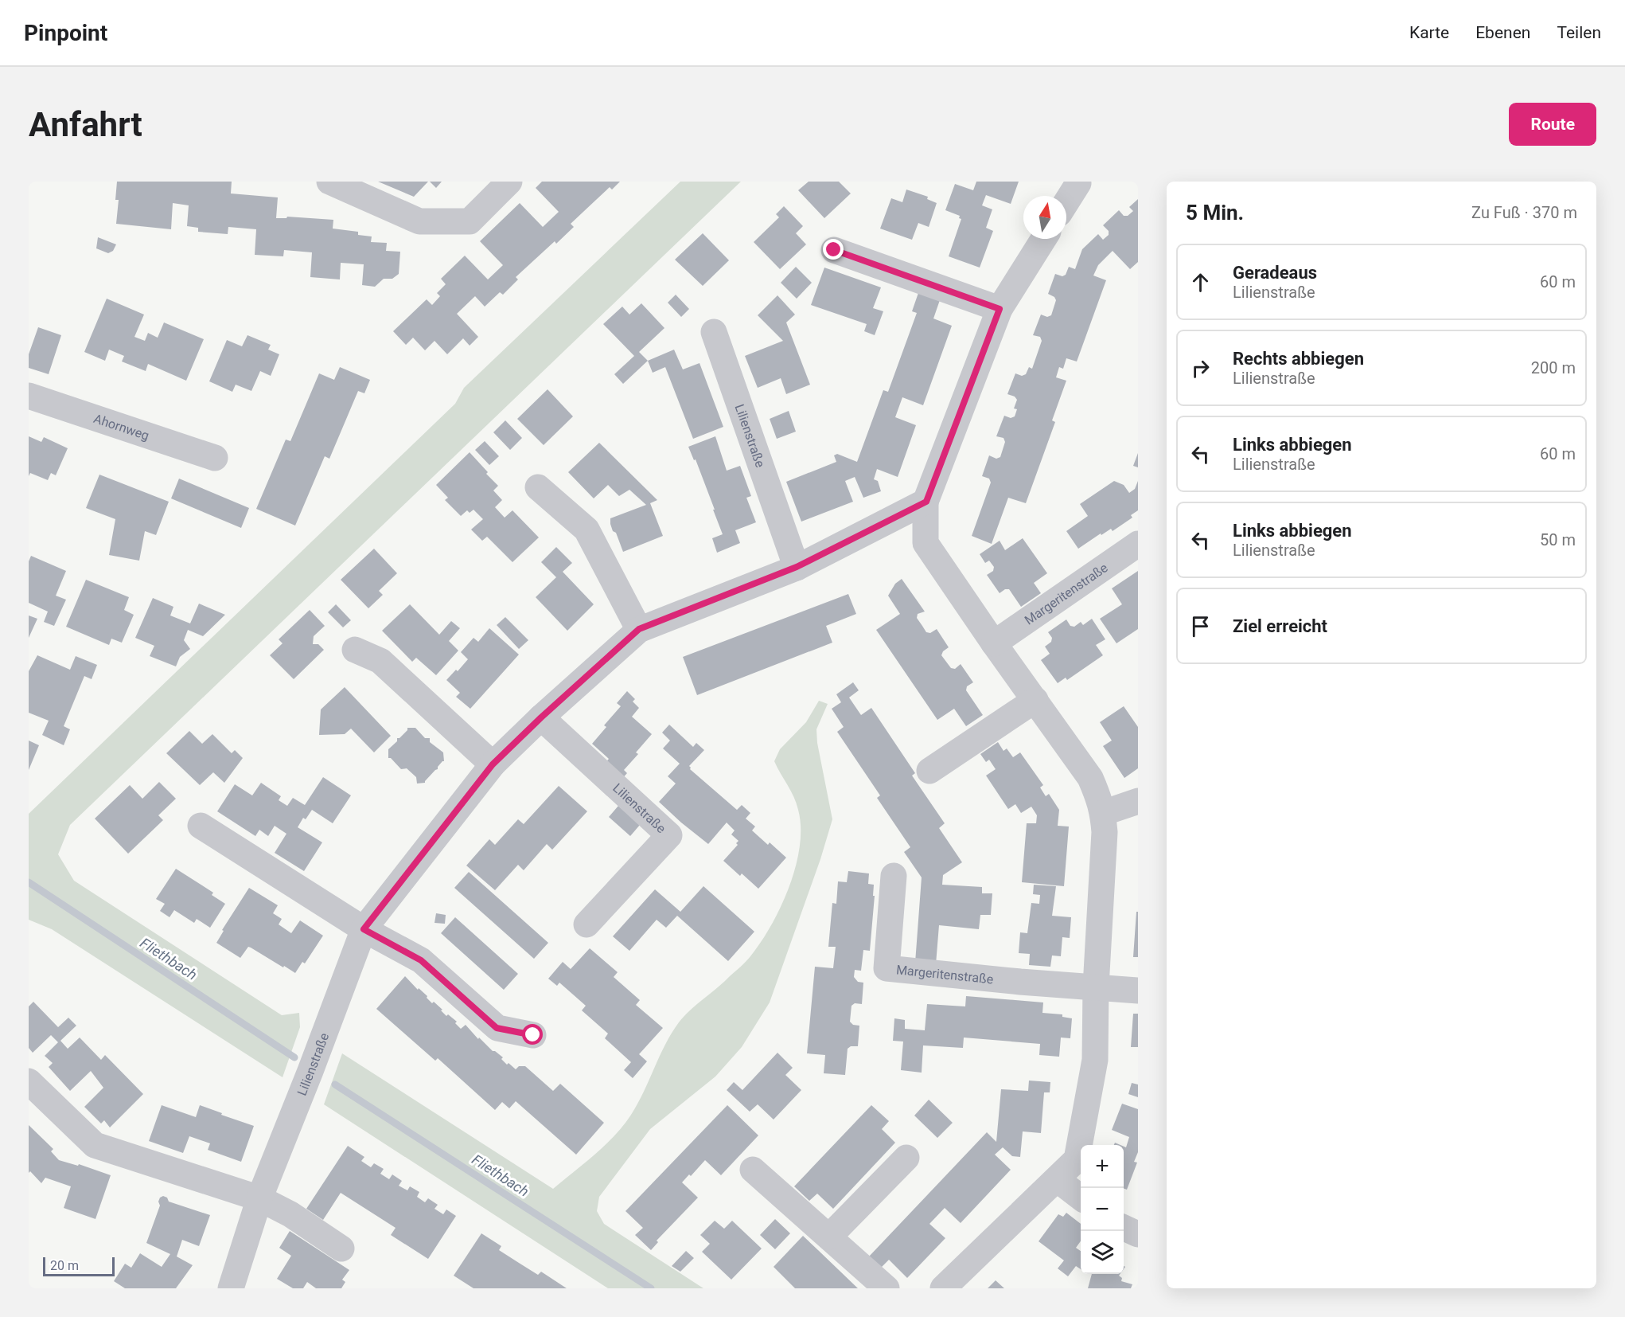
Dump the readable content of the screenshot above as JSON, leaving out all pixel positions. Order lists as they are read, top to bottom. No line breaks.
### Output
{"streets":{"street":["Ahornweg","Lilienstraße","Margeritenstraße"]},"water":["Fliethbach"],"scale_bar":"20 m","north":"top","page":{"header":"Pinpoint","nav":["Karte","Ebenen","Teilen"],"buttons":"Route","title":"Anfahrt","heading":["5 Min.","Zu Fuß · 370 m"],"list":[["Geradeaus","Lilienstraße","60 m"],["Rechts abbiegen","Lilienstraße","200 m"],["Links abbiegen","Lilienstraße","60 m"],["Links abbiegen","Lilienstraße","50 m"],"Ziel erreicht"],"map_buttons":["+","−"],"scale":"20 m"}}
